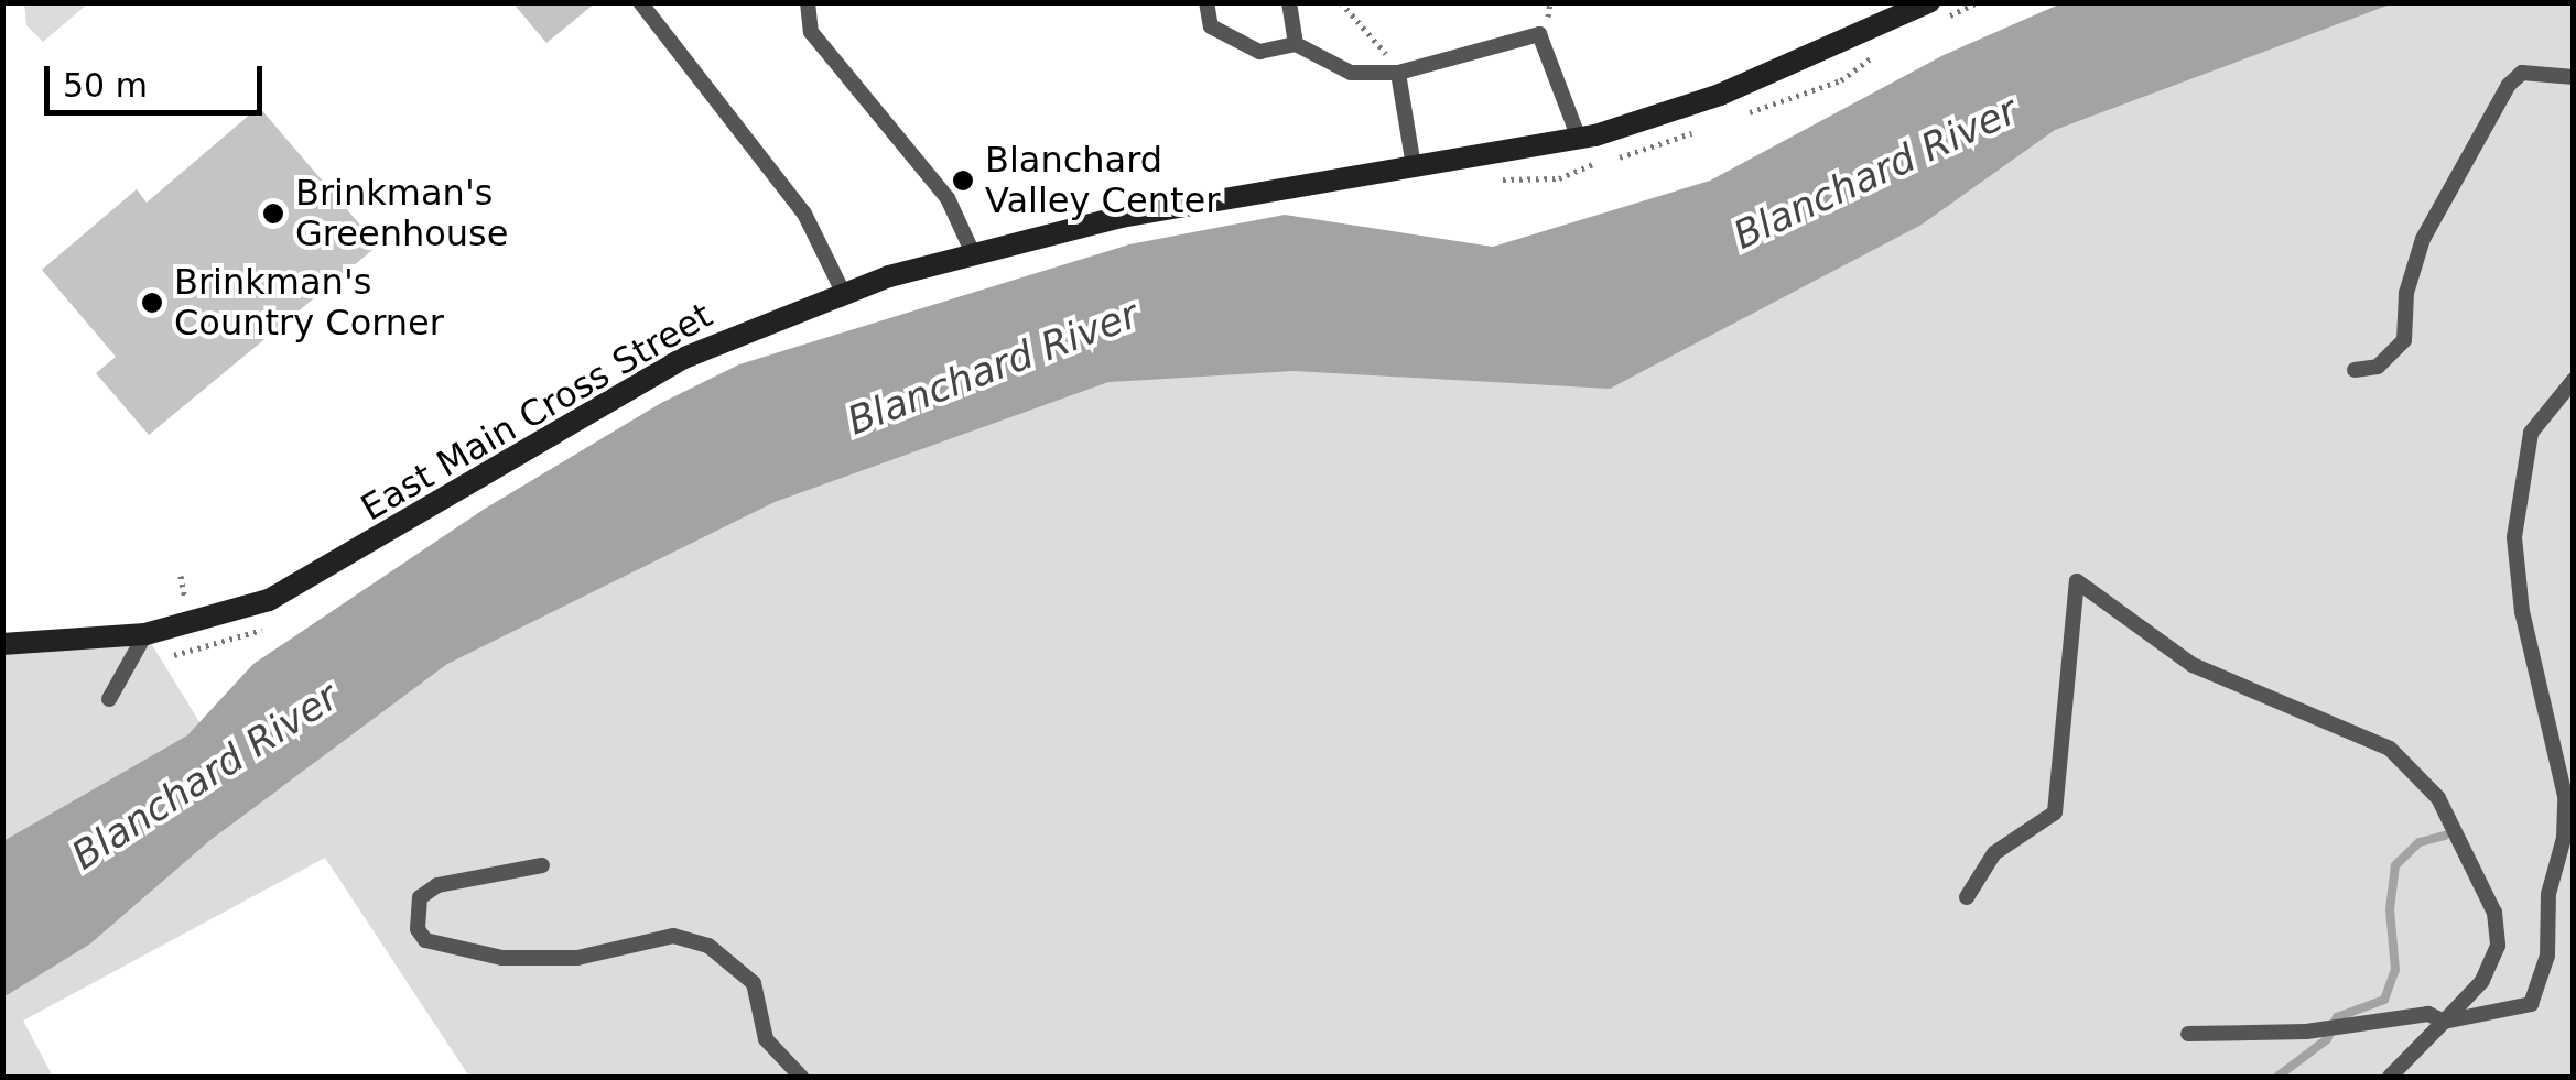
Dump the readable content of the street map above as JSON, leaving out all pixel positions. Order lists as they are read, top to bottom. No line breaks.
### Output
{"streets":{"main road":["East Main Cross Street"]},"water":["Blanchard River"],"places":["Blanchard Valley Center","Brinkman's Greenhouse","Brinkman's Country Corner"],"scale_bar":"50 m"}
